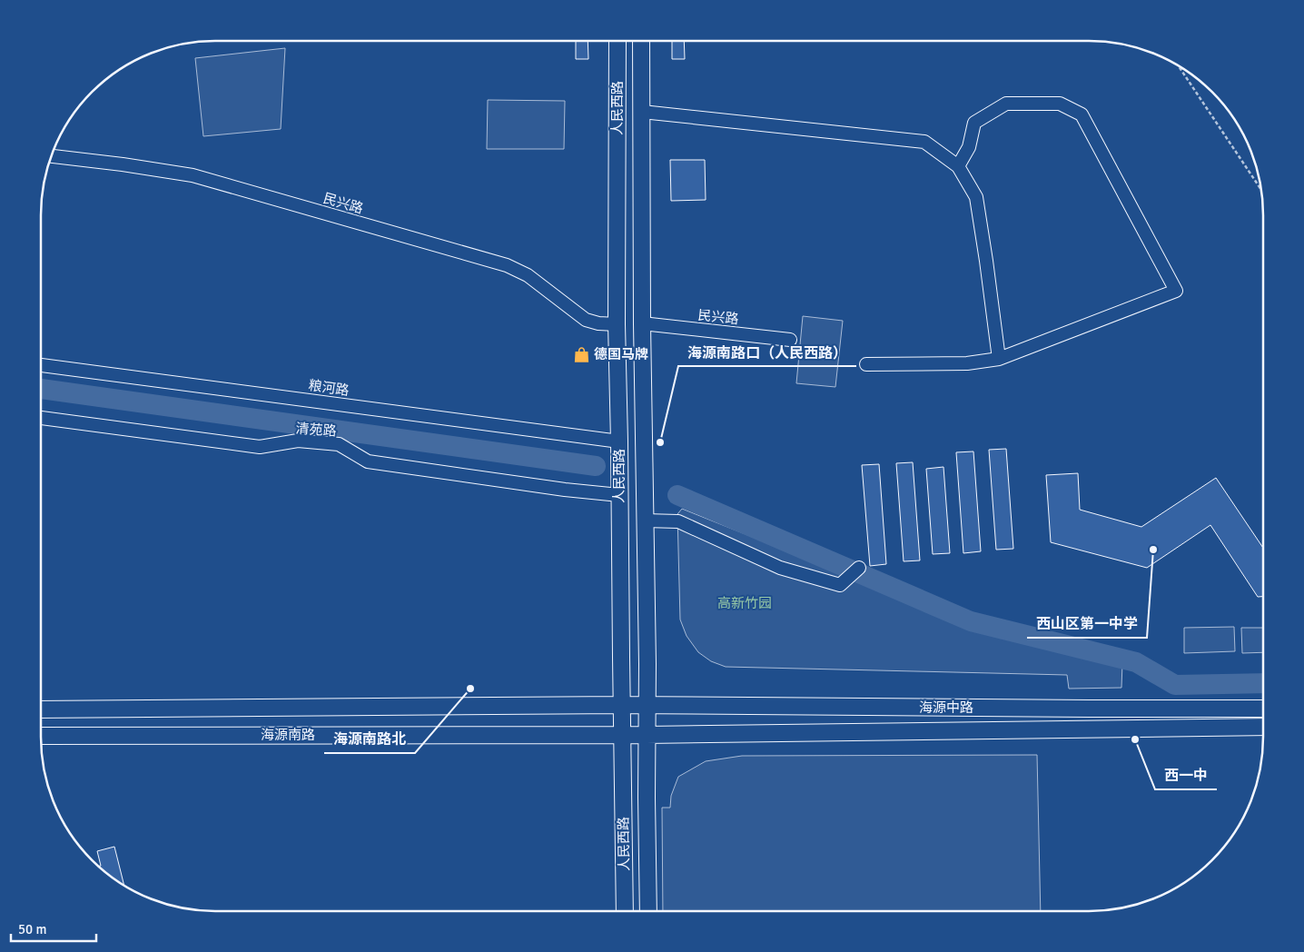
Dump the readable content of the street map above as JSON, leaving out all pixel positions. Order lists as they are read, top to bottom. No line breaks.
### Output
{"streets":{"main road":["人民西路","海源中路","海源南路"],"street":["民兴路","粮河路","清苑路"]},"crossings":[["人民西路","民兴路"],["人民西路","粮河路"],["人民西路","清苑路"],["人民西路","海源中路"],["人民西路","海源南路"],["海源中路","海源南路"]],"parks":["高新竹园"],"places":{"shop":["德国马牌"],"other":["海源南路口（人民西路）","西山区第一中学","海源南路北","西一中"]},"scale_bar":"50 m"}
